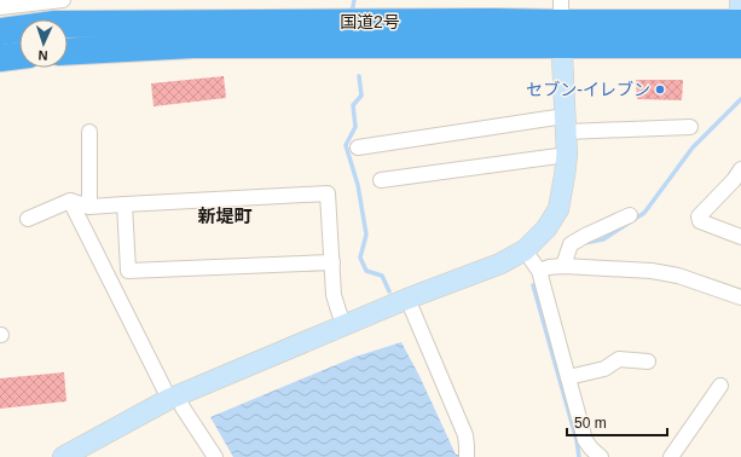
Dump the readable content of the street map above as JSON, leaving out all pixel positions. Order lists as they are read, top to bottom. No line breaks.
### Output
{"streets":{"highway":["国道2号"]},"districts":["新堤町"],"places":["セブン-イレブン"],"scale_bar":"50 m","north":"bottom"}
